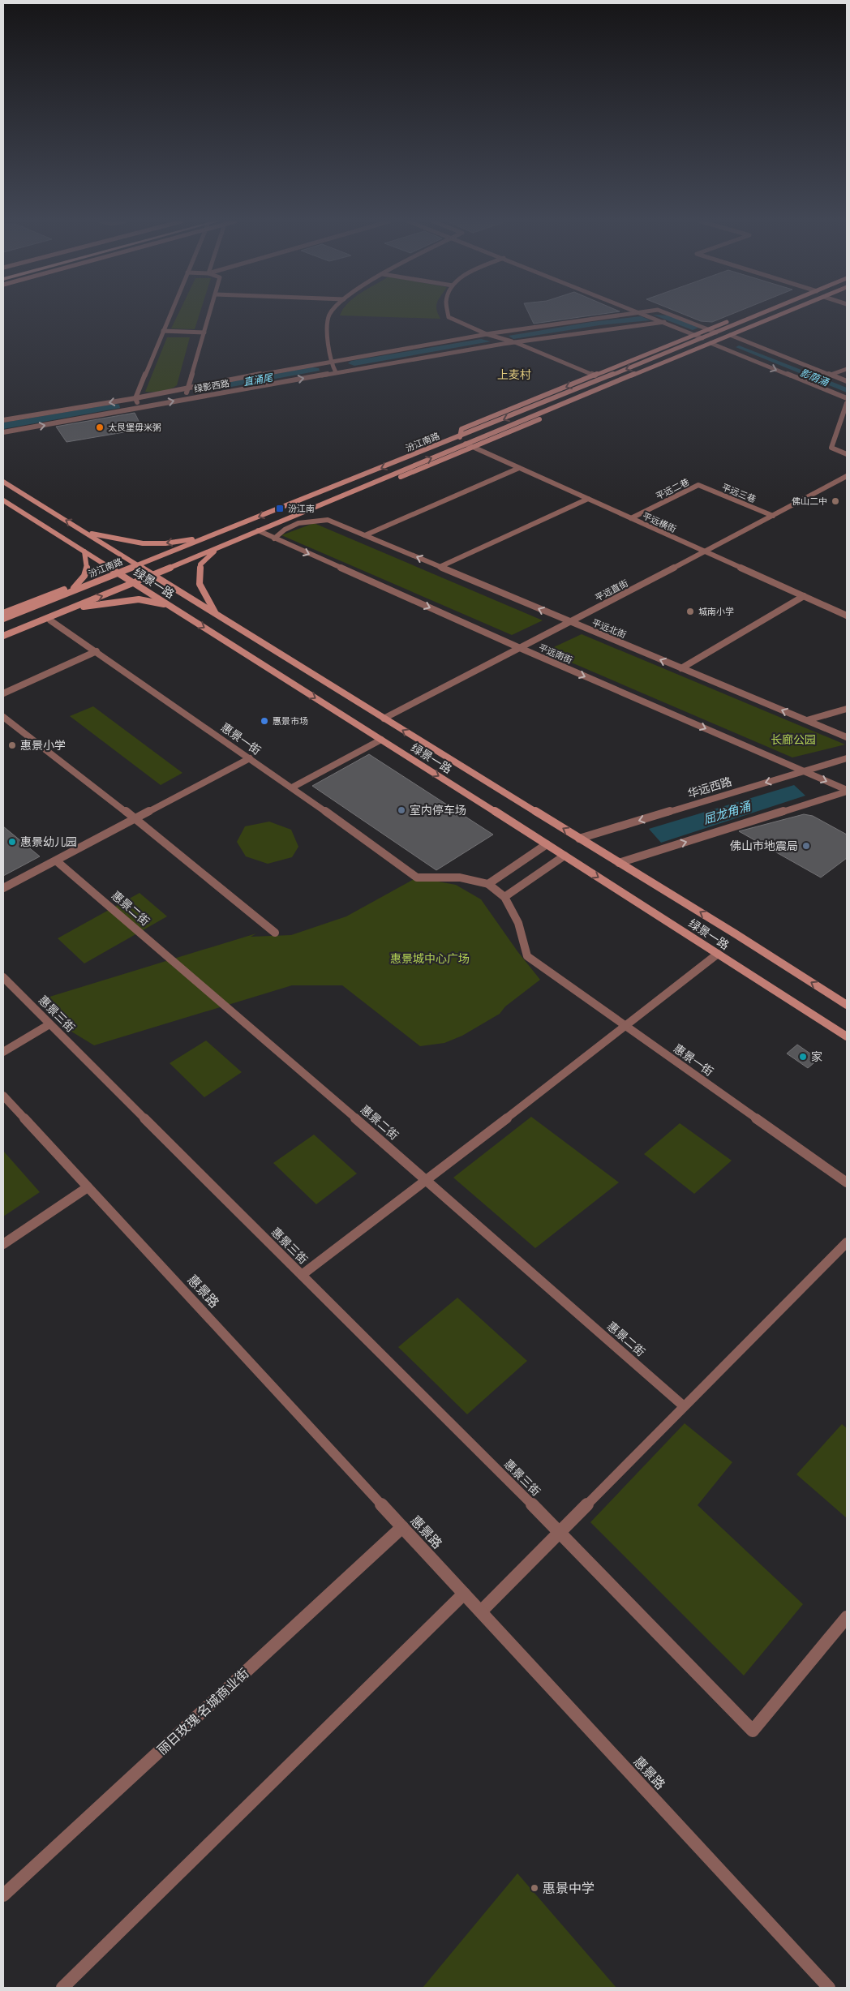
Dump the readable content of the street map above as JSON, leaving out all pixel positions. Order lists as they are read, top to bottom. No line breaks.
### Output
{"streets":{"main road":["汾江南路","绿景一路"],"street":["绿影西路","平远二巷","平远三巷","平远横街","平远直街","平远北街","平远南街","惠景一街","华远西路","惠景二街","惠景三街","惠景路","丽日玫瑰·名城商业街"]},"crossings":[["绿影西路","汾江南路"],["汾江南路","平远横街"],["汾江南路","绿景一路"],["汾江南路","平远南街"],["平远二巷","平远三巷"],["平远二巷","平远横街"],["平远三巷","平远直街"],["平远横街","平远直街"],["绿景一路","平远直街"],["绿景一路","华远西路"],["平远直街","平远北街"],["平远直街","平远南街"],["平远南街","华远西路"],["惠景路","丽日玫瑰·名城商业街"]],"one_way":["平远北街","平远南街"],"districts":["上麦村"],"water":["影荫涌","直涌尾","屈龙角涌"],"parks":["长廊公园","惠景城中心广场"],"places":{"other":["太艮堡毋米粥","佛山二中","城南小学","惠景市场","惠景小学","室内停车场","惠景幼儿园","佛山市地震局","家","惠景中学"],"transit":["汾江南"]}}
